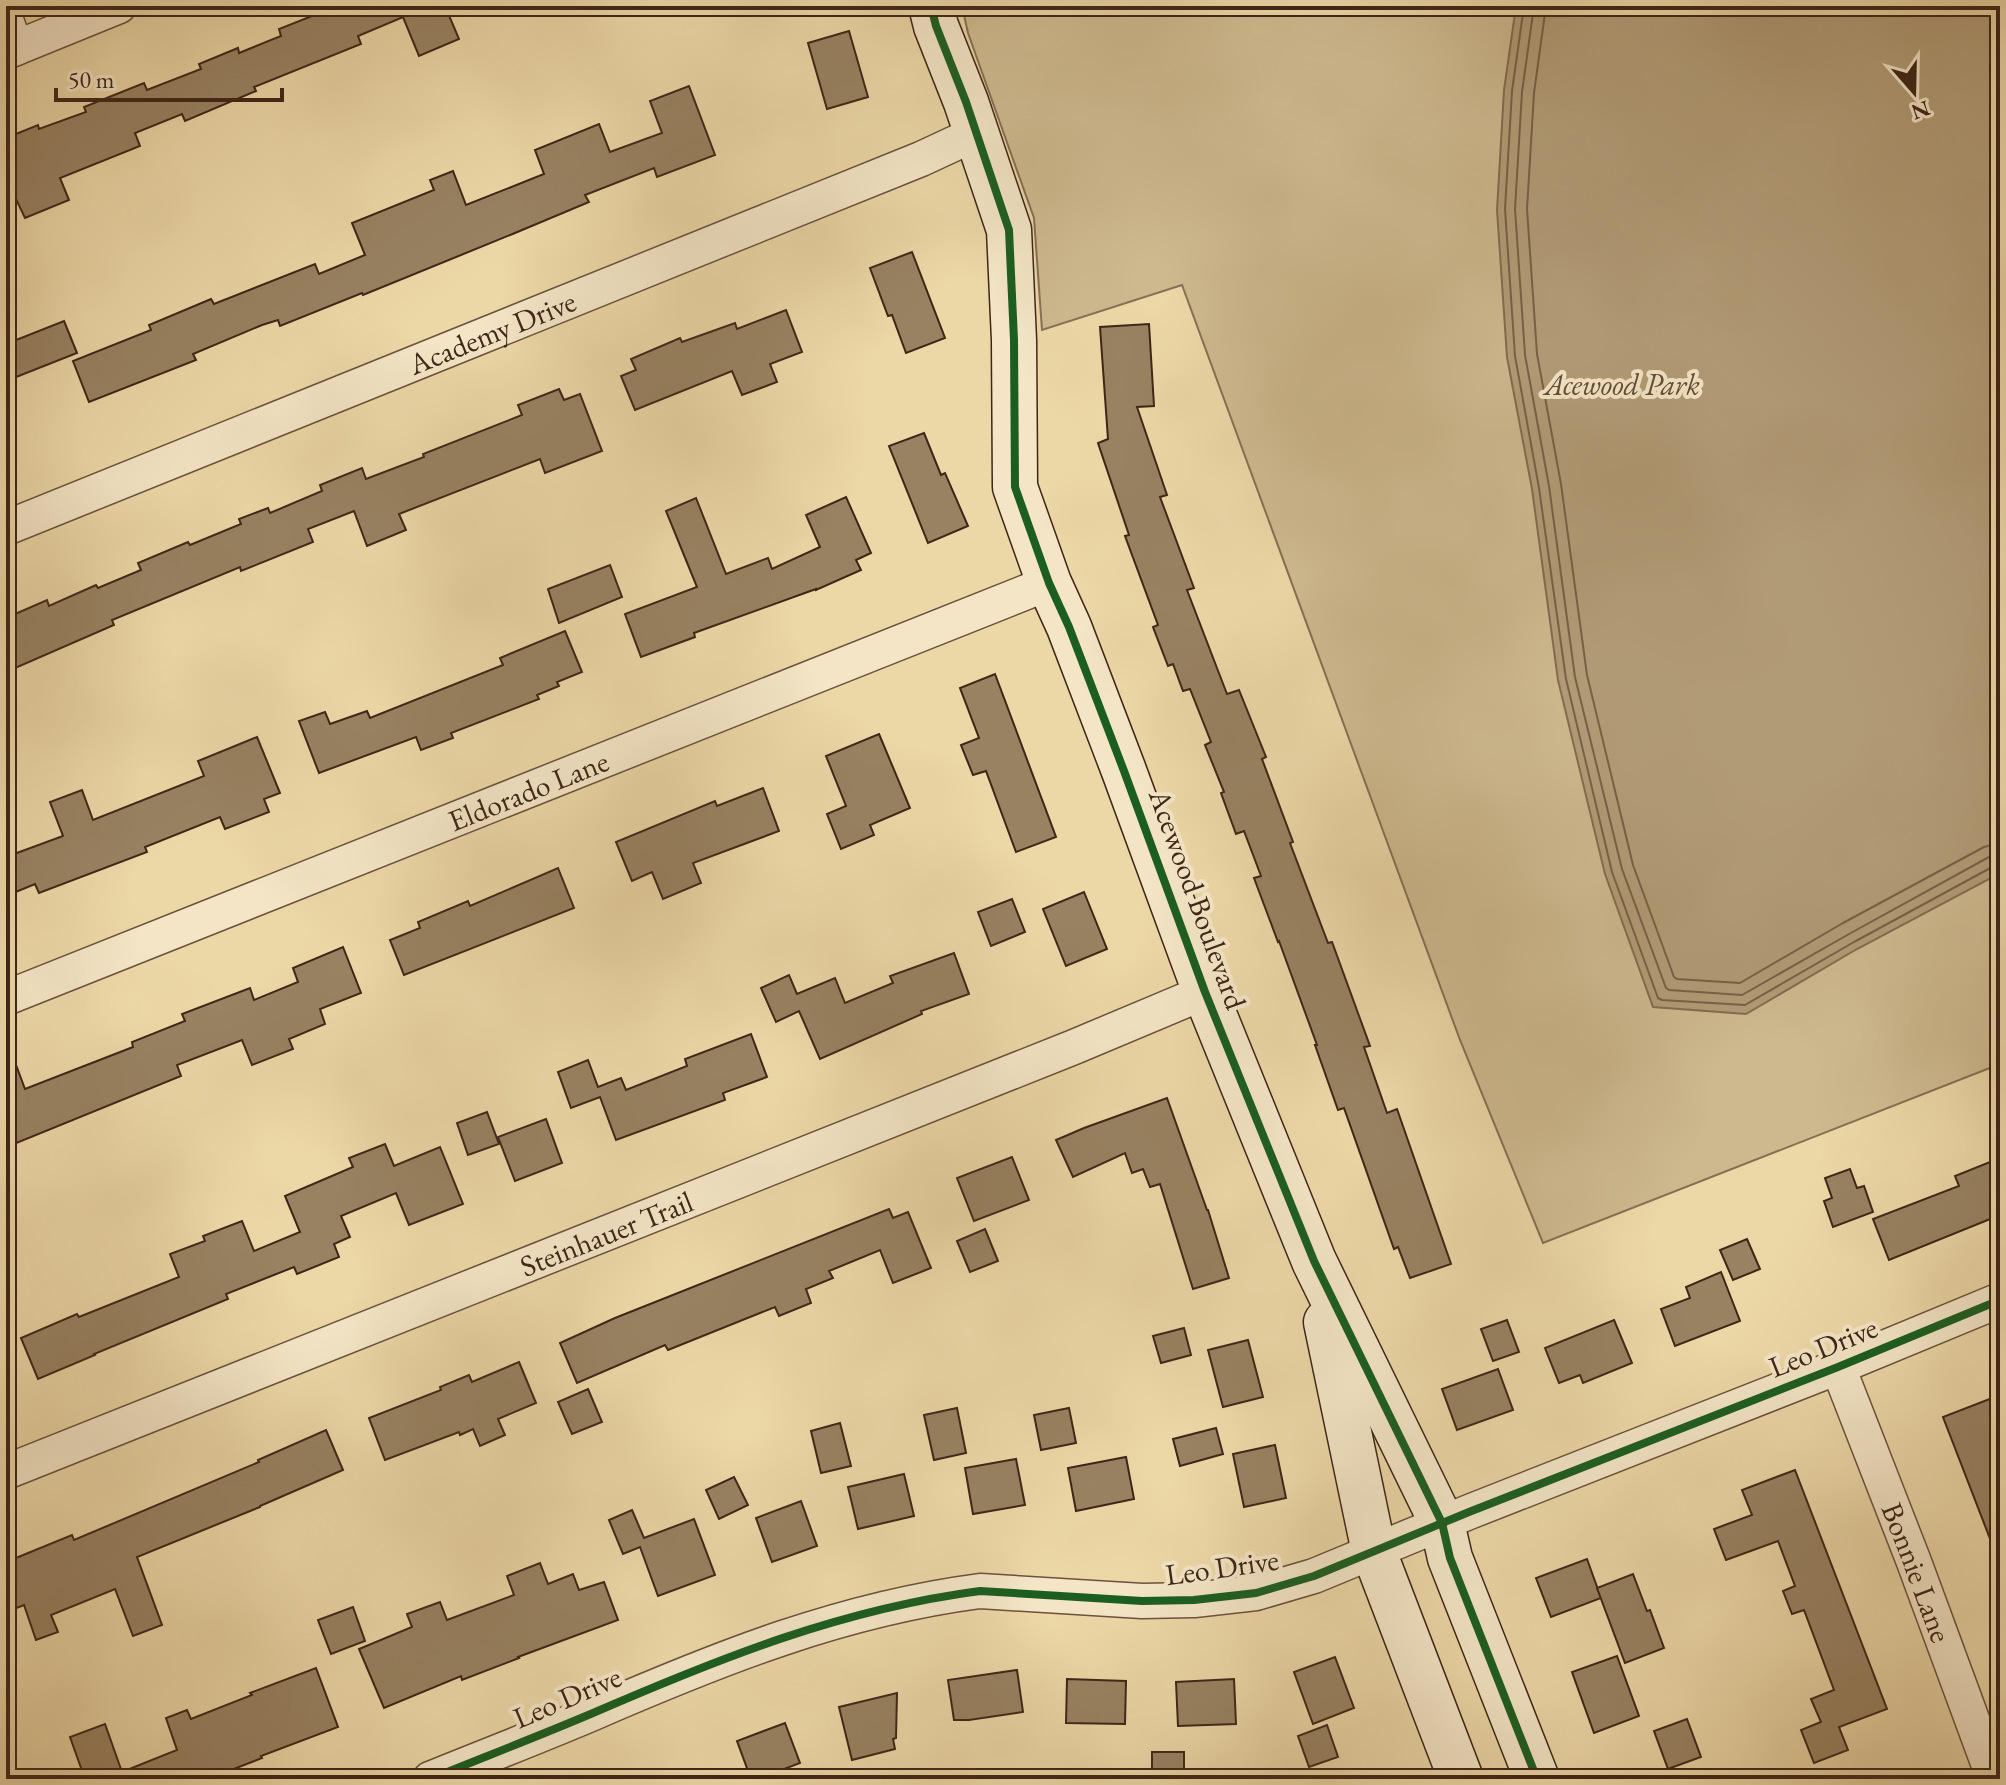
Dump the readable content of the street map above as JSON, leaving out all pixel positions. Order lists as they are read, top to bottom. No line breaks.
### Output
{"streets":{"street":["Academy Drive","Eldorado Lane","Acewood Boulevard","Steinhauer Trail","Leo Drive","Bonnie Lane"]},"crossings":[["Academy Drive","Acewood Boulevard"],["Eldorado Lane","Acewood Boulevard"],["Acewood Boulevard","Steinhauer Trail"],["Acewood Boulevard","Leo Drive"],["Leo Drive","Bonnie Lane"]],"parks":["Acewood Park"],"scale_bar":"50 m","north":"bottom"}
